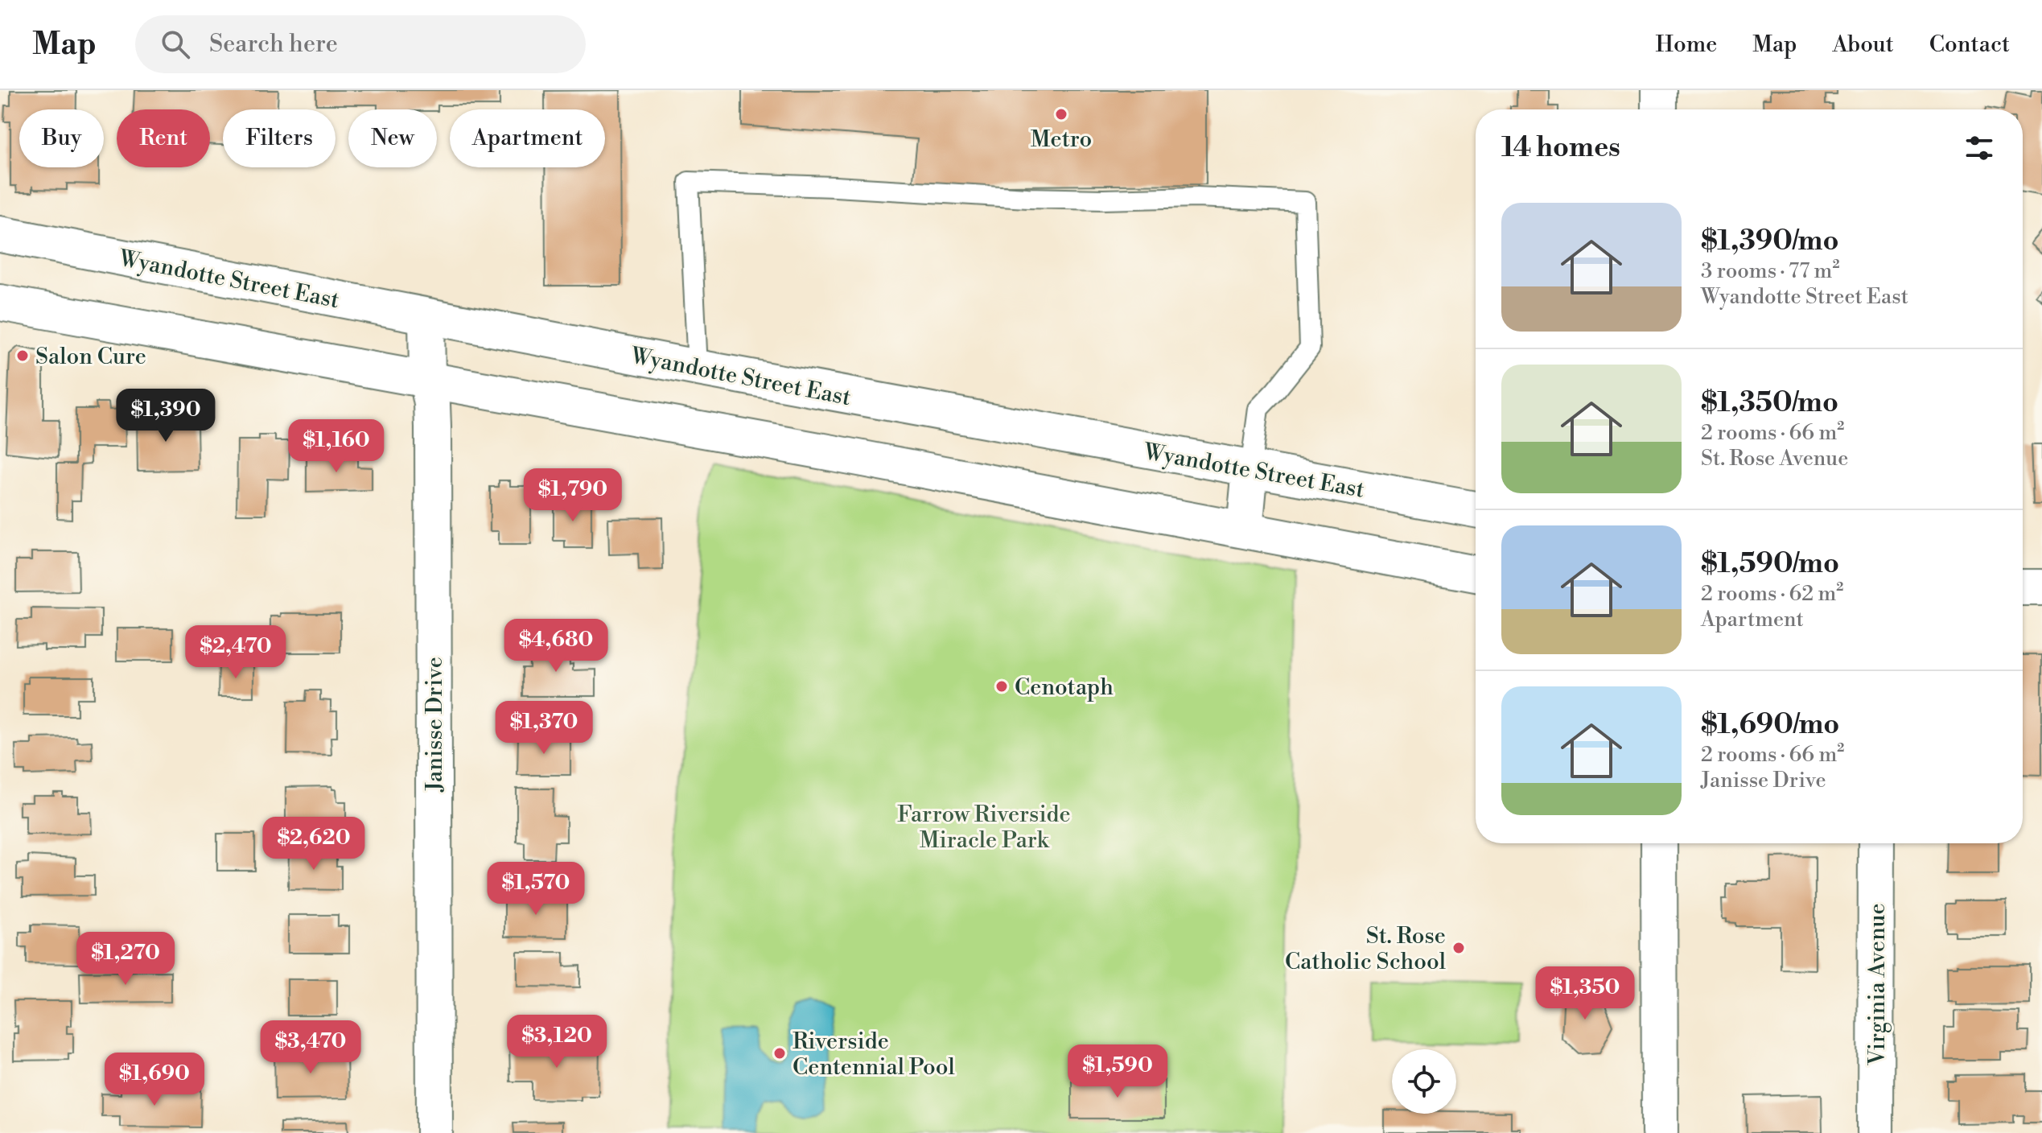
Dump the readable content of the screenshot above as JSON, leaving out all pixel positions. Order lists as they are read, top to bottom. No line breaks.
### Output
{"streets":{"main road":["Wyandotte Street East","Janisse Drive","Virginia Avenue"]},"crossings":[["Wyandotte Street East","Janisse Drive"]],"parks":["Farrow Riverside Miracle Park"],"places":["Metro","Salon Cure","Cenotaph","St. Rose Catholic School","Riverside Centennial Pool"],"page":{"header":"Map","search":"Search here","nav":["Home","Map","About","Contact"],"chip":["Buy","Rent","Filters","New","Apartment"],"heading":"14 homes","list":[{"name":"$1,390/mo","note":"3 rooms · 77 m² · Wyandotte Street East"},{"name":"$1,350/mo","note":"2 rooms · 66 m² · St. Rose Avenue"},{"name":"$1,590/mo","note":"2 rooms · 62 m² · Apartment"},{"name":"$1,690/mo","note":"2 rooms · 66 m² · Janisse Drive"}],"price":["$1,390","$1,160","$1,790","$4,680","$2,470","$1,370","$2,620","$1,570","$1,270","$1,350","$3,120","$3,470","$1,590","$1,690"]}}
